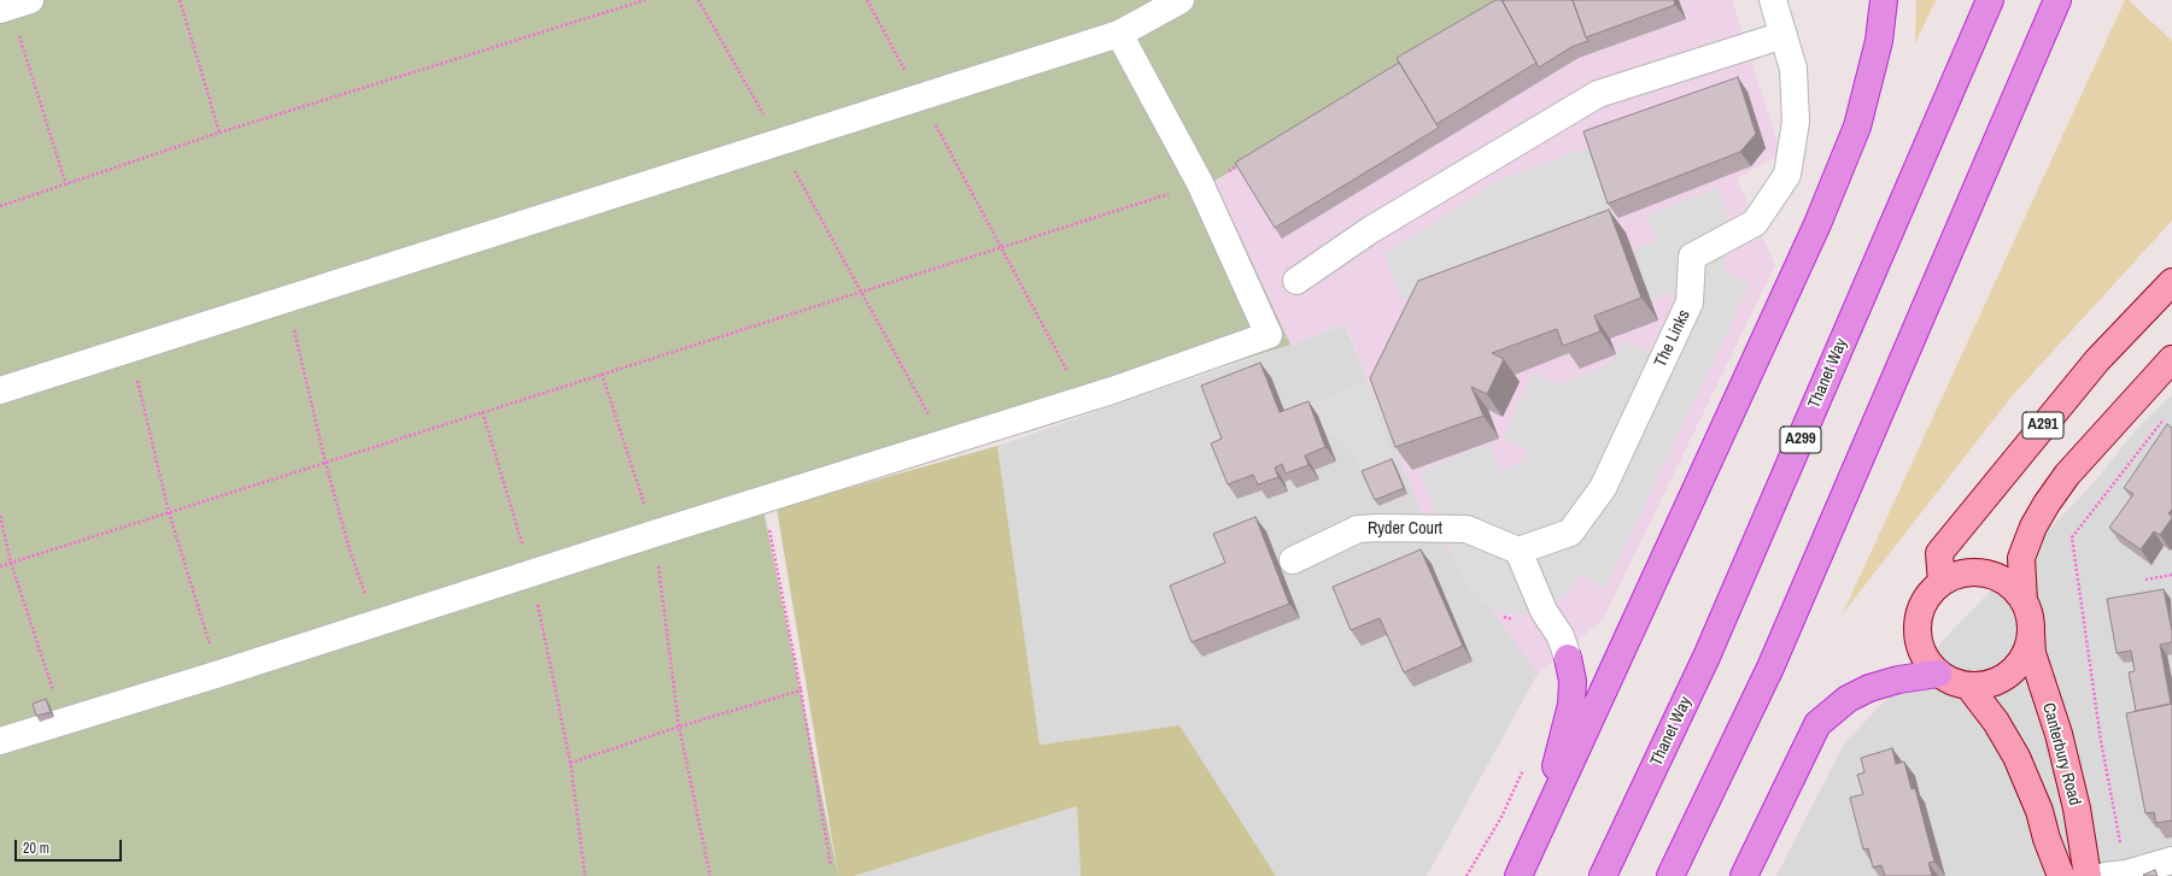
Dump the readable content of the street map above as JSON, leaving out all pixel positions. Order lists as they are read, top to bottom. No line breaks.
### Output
{"streets":{"highway":["Thanet Way","A299"],"main road":["A291","Canterbury Road"],"street":["The Links","Ryder Court"]},"crossings":[["The Links","Ryder Court"],["A291","Canterbury Road"]],"scale_bar":"20 m"}
